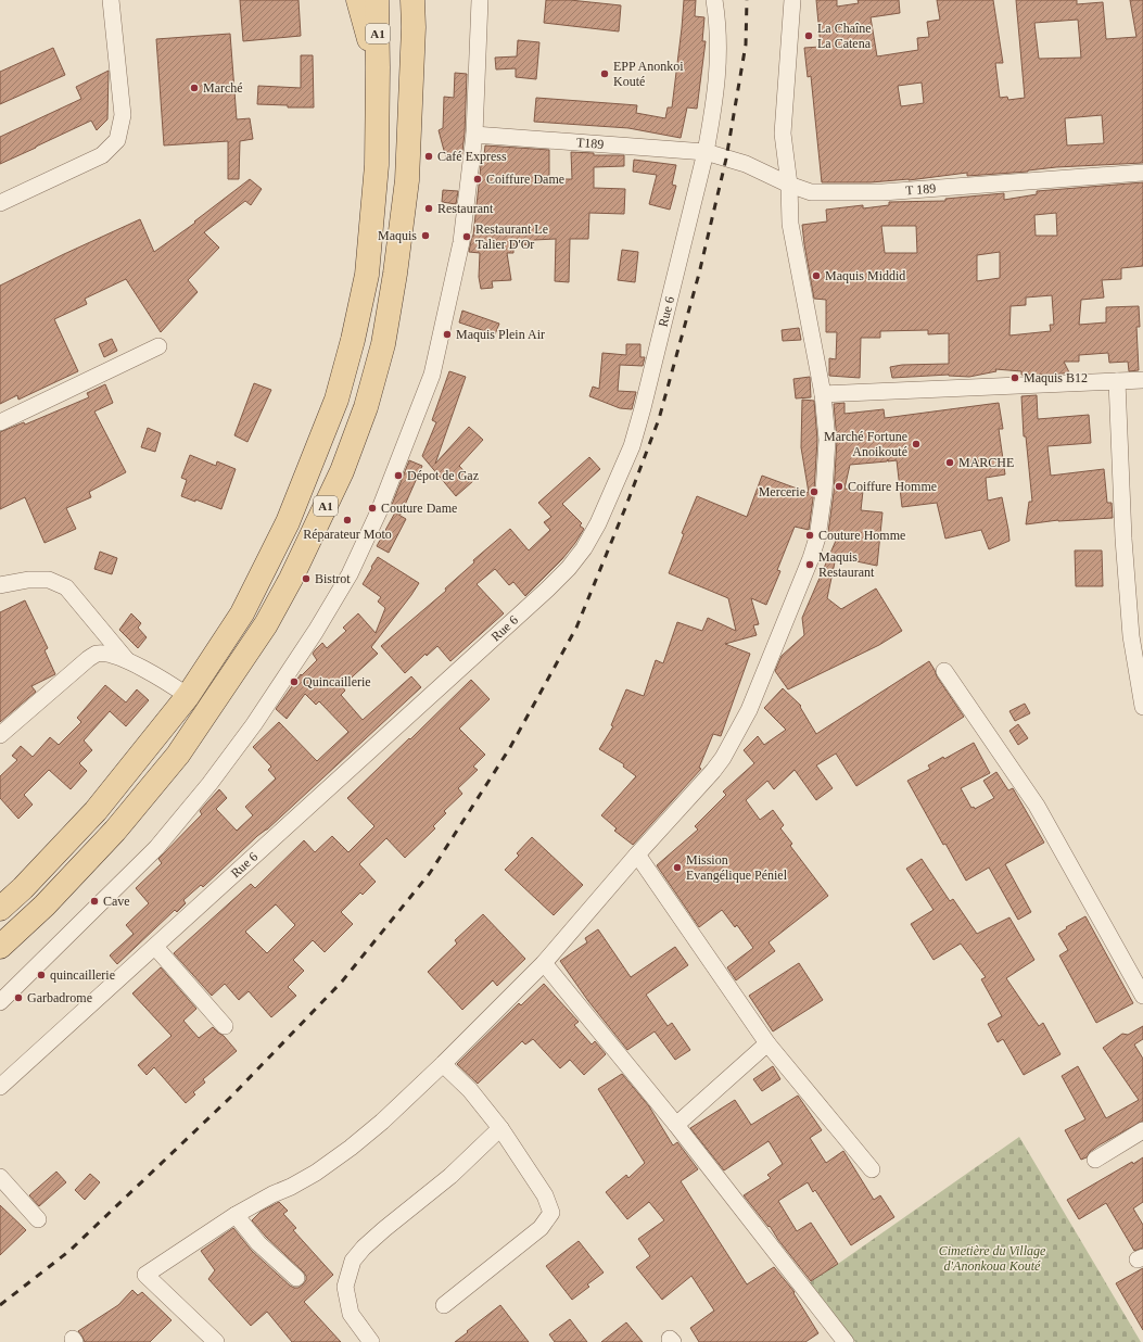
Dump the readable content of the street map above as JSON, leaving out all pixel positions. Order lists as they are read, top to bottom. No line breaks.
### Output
{"streets":{"main road":["A1"],"street":["T189","T 189","Rue 6"]},"crossings":[["T189","T 189"],["T189","Rue 6"],["T 189","Rue 6"]],"parks":["Cimetière du Village d'Anonkoua Kouté"],"places":["La Chaîne La Catena","EPP Anonkoi Kouté","Marché","Café Express","Coiffure Dame","Restaurant","Maquis","Restaurant Le Talier D'Or","Maquis Middid","Maquis Plein Air","Maquis B12","Marché Fortune Anoikouté","MARCHE","Dépot de Gaz","Coiffure Homme","Mercerie","Couture Dame","Réparateur Moto","Couture Homme","Maquis Restaurant","Bistrot","Quincaillerie","Mission Evangélique Péniel","Cave","quincaillerie","Garbadrome"]}
